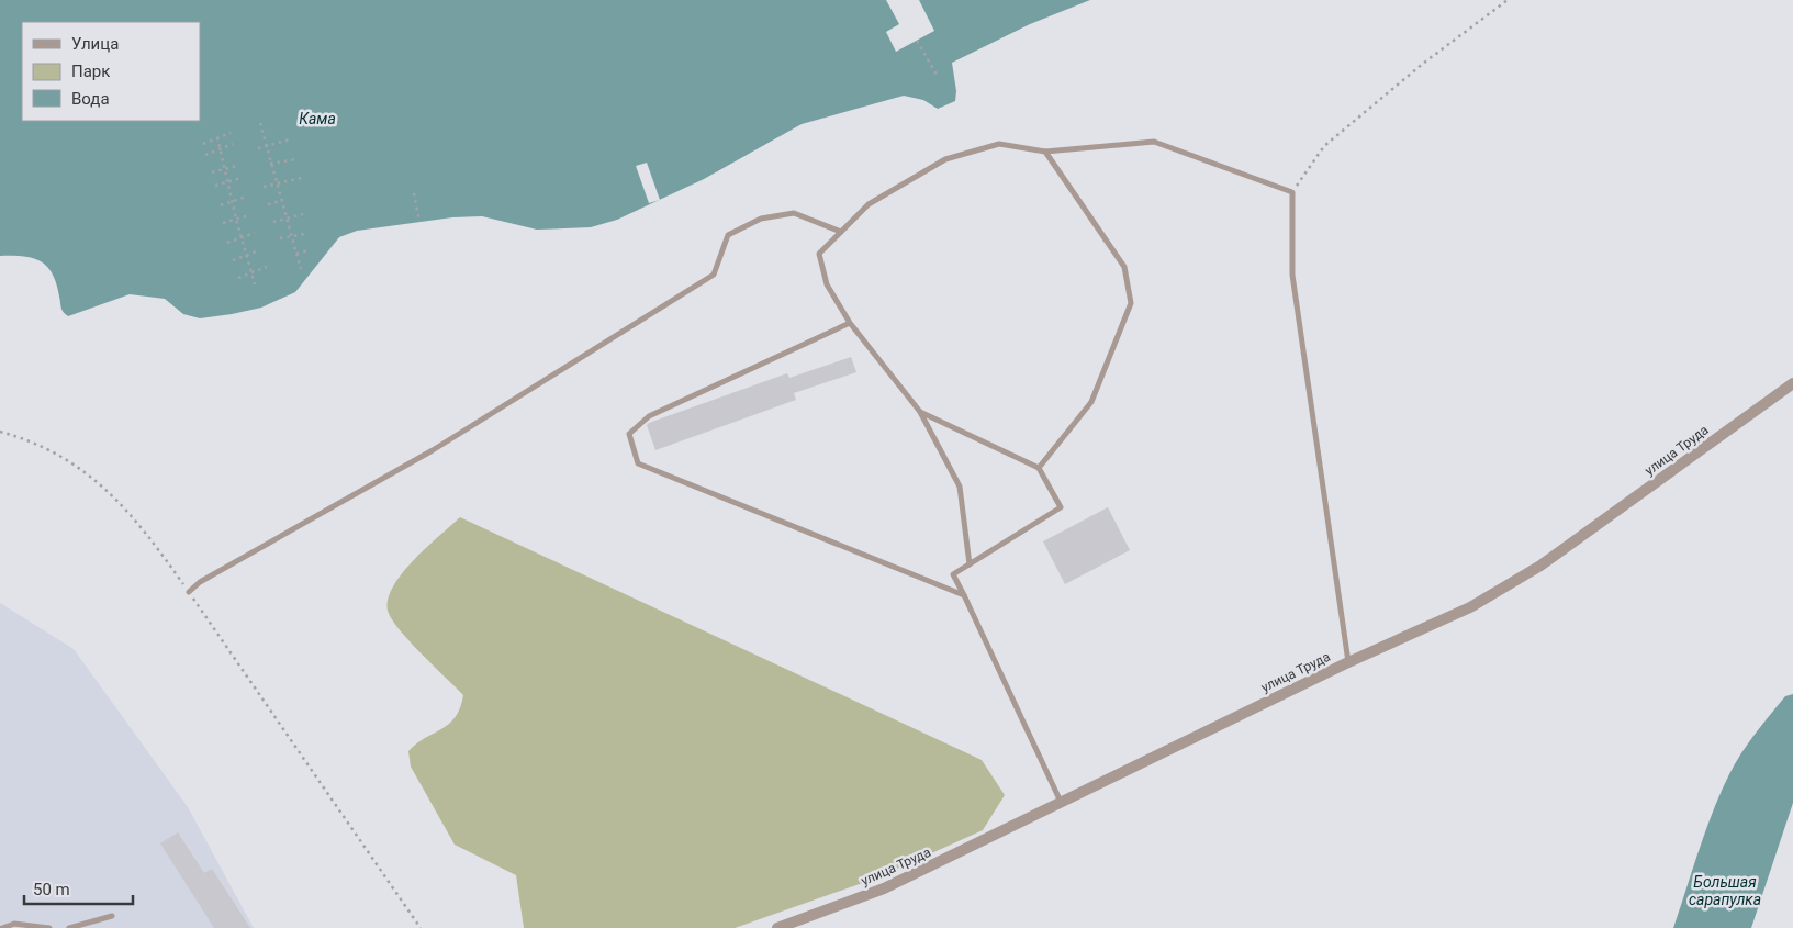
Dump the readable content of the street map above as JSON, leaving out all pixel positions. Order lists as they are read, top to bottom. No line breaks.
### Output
{"streets":{"street":["улица Труда"]},"water":["Кама","Большая сарапулка"],"legend":["Улица","Парк","Вода"],"scale_bar":"50 m"}
